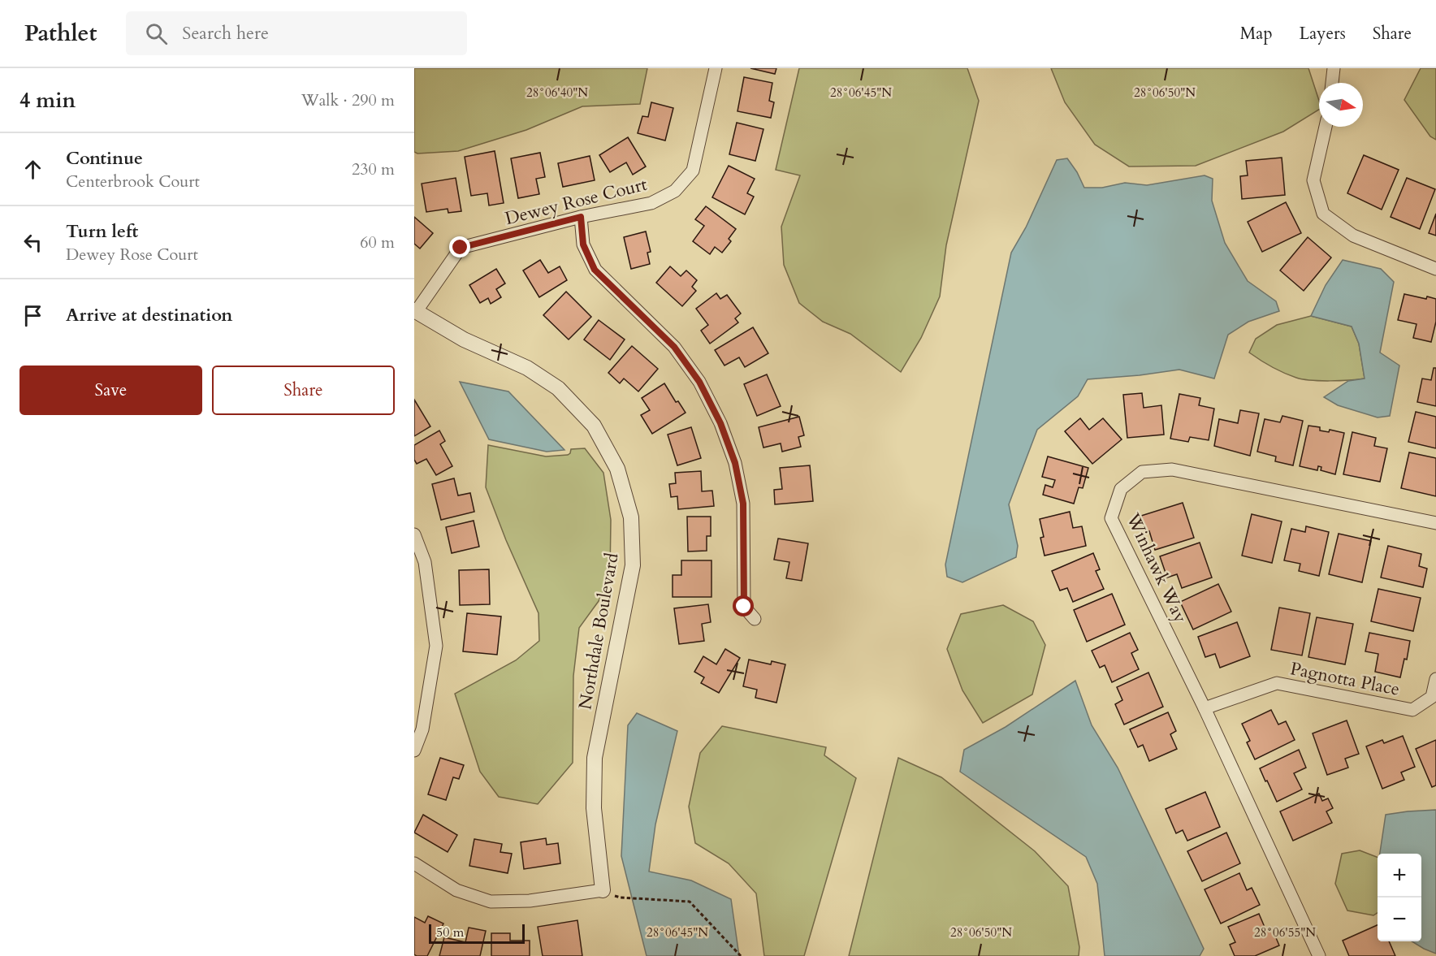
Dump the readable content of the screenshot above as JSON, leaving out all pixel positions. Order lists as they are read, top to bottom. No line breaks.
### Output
{"streets":{"street":["Dewey Rose Court","Winhawk Way","Northdale Boulevard","Pagnotta Place"]},"crossings":[["Dewey Rose Court","Northdale Boulevard"],["Winhawk Way","Pagnotta Place"]],"scale_bar":"50 m","north":"right","page":{"header":"Pathlet","search":"Search here","nav":["Map","Layers","Share"],"heading":["4 min","Walk · 290 m"],"list":[["Continue","Centerbrook Court","230 m"],["Turn left","Dewey Rose Court","60 m"],"Arrive at destination"],"buttons":["Save","Share"],"map_buttons":["+","−"],"scale":"50 m"},"coordinates":["28°06'40\"N","28°06'45\"N","28°06'50\"N","28°06'55\"N"]}
